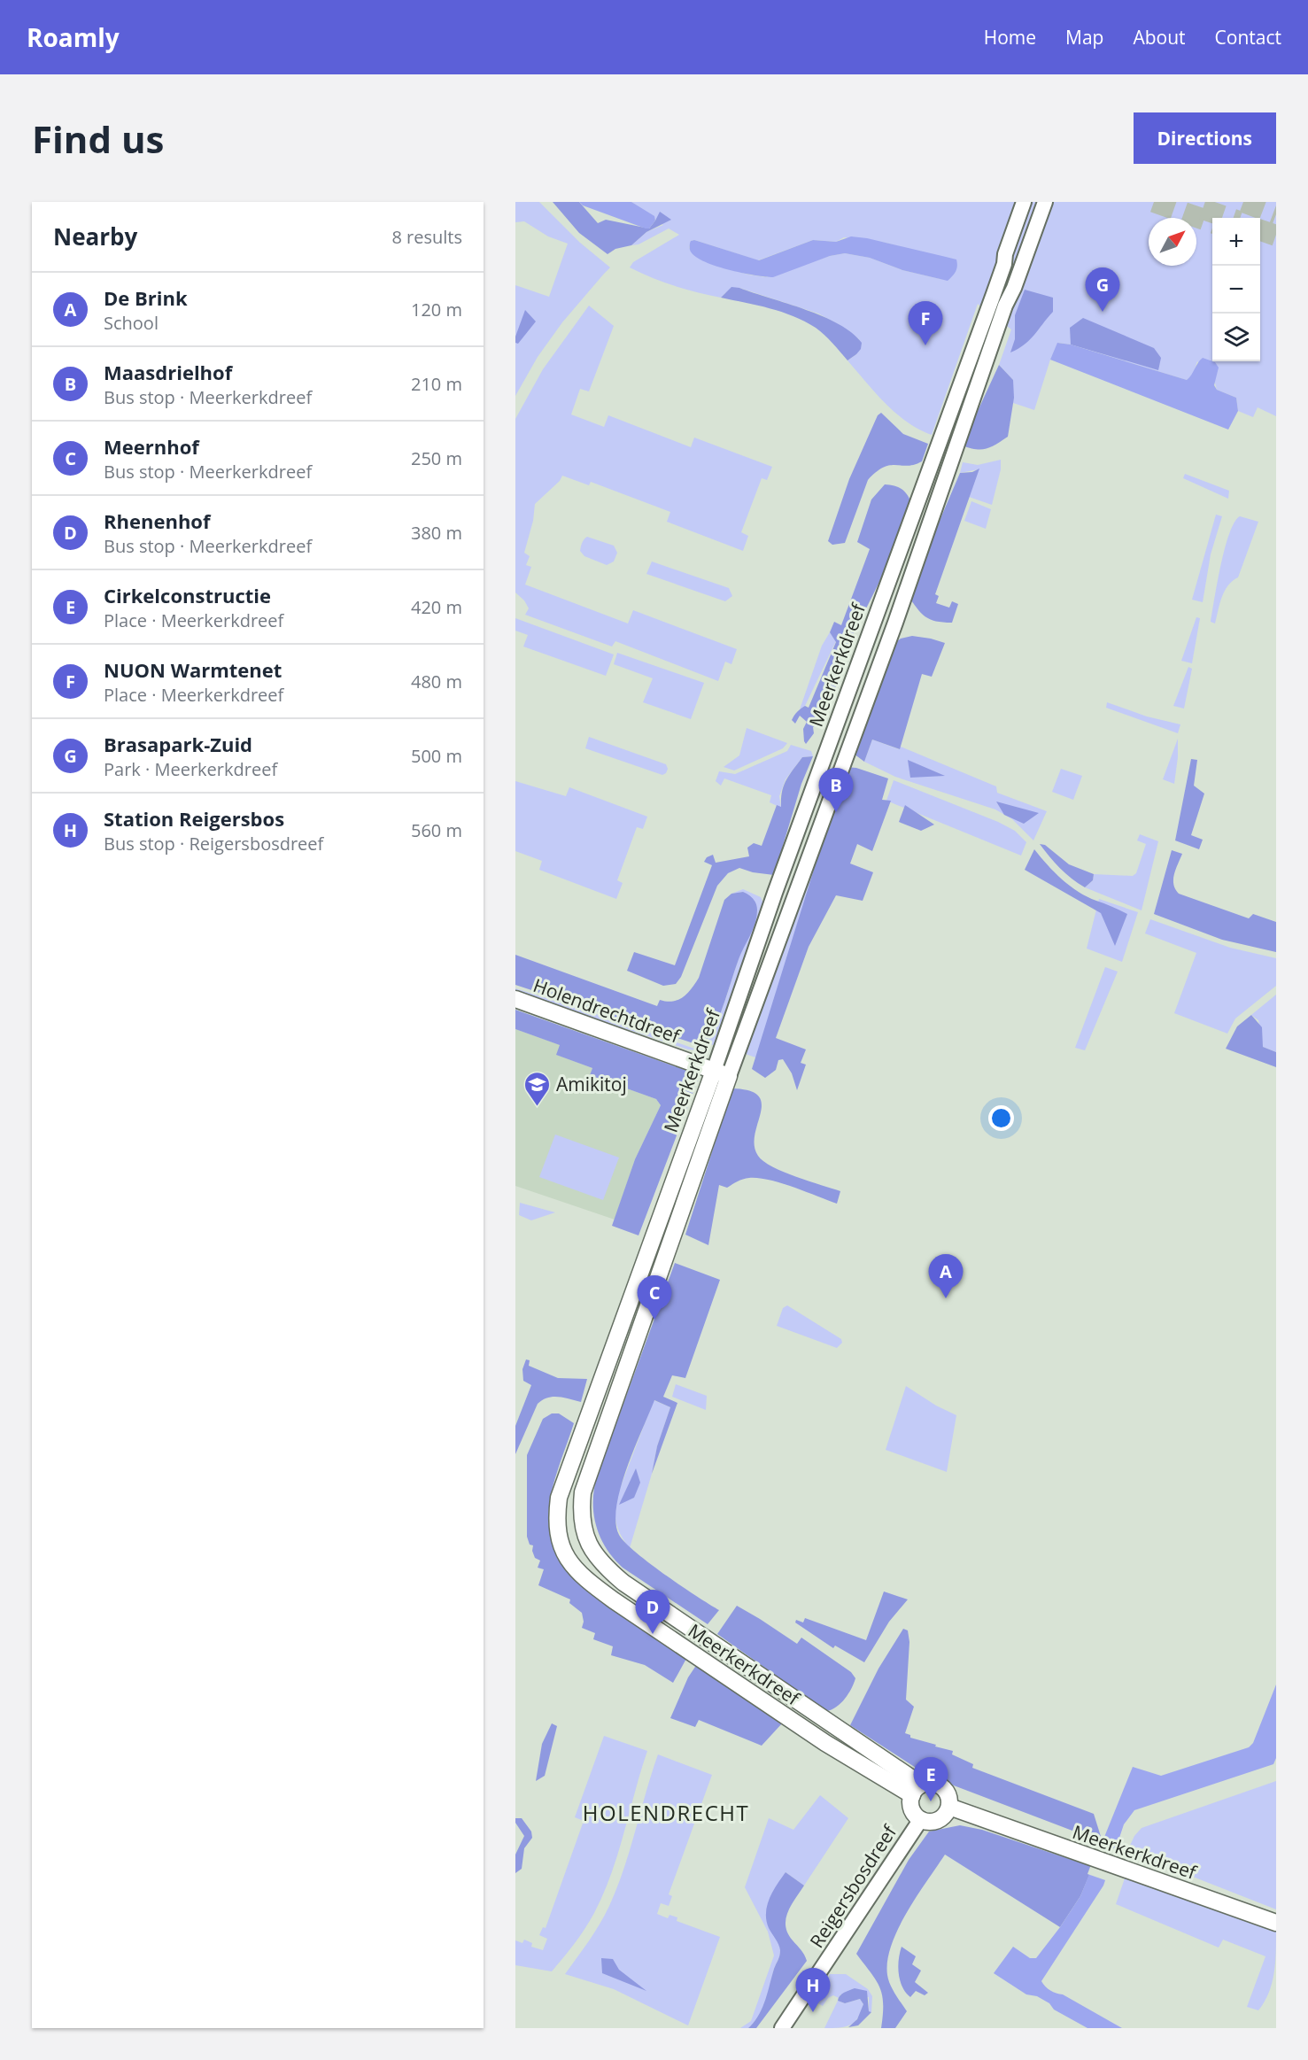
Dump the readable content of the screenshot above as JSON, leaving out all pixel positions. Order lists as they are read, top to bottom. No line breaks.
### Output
{"streets":{"main road":["Meerkerkdreef","Holendrechtdreef"],"street":["Reigersbosdreef"]},"crossings":[["Meerkerkdreef","Holendrechtdreef"],["Meerkerkdreef","Reigersbosdreef"]],"districts":["HOLENDRECHT"],"places":{"school or university":["Amikitoj"]},"north":"top right","page":{"header":"Roamly","nav":["Home","Map","About","Contact"],"buttons":"Directions","title":"Find us","heading":["Nearby","8 results"],"map_buttons":["+","−"],"pins":["G","F","B","A","C","D","E","H"],"list":[{"mark":"A","name":"De Brink","note":"School","value":"120 m"},{"mark":"B","name":"Maasdrielhof","note":"Bus stop · Meerkerkdreef","value":"210 m"},{"mark":"C","name":"Meernhof","note":"Bus stop · Meerkerkdreef","value":"250 m"},{"mark":"D","name":"Rhenenhof","note":"Bus stop · Meerkerkdreef","value":"380 m"},{"mark":"E","name":"Cirkelconstructie","note":"Place · Meerkerkdreef","value":"420 m"},{"mark":"F","name":"NUON Warmtenet","note":"Place · Meerkerkdreef","value":"480 m"},{"mark":"G","name":"Brasapark-Zuid","note":"Park · Meerkerkdreef","value":"500 m"},{"mark":"H","name":"Station Reigersbos","note":"Bus stop · Reigersbosdreef","value":"560 m"}]}}
